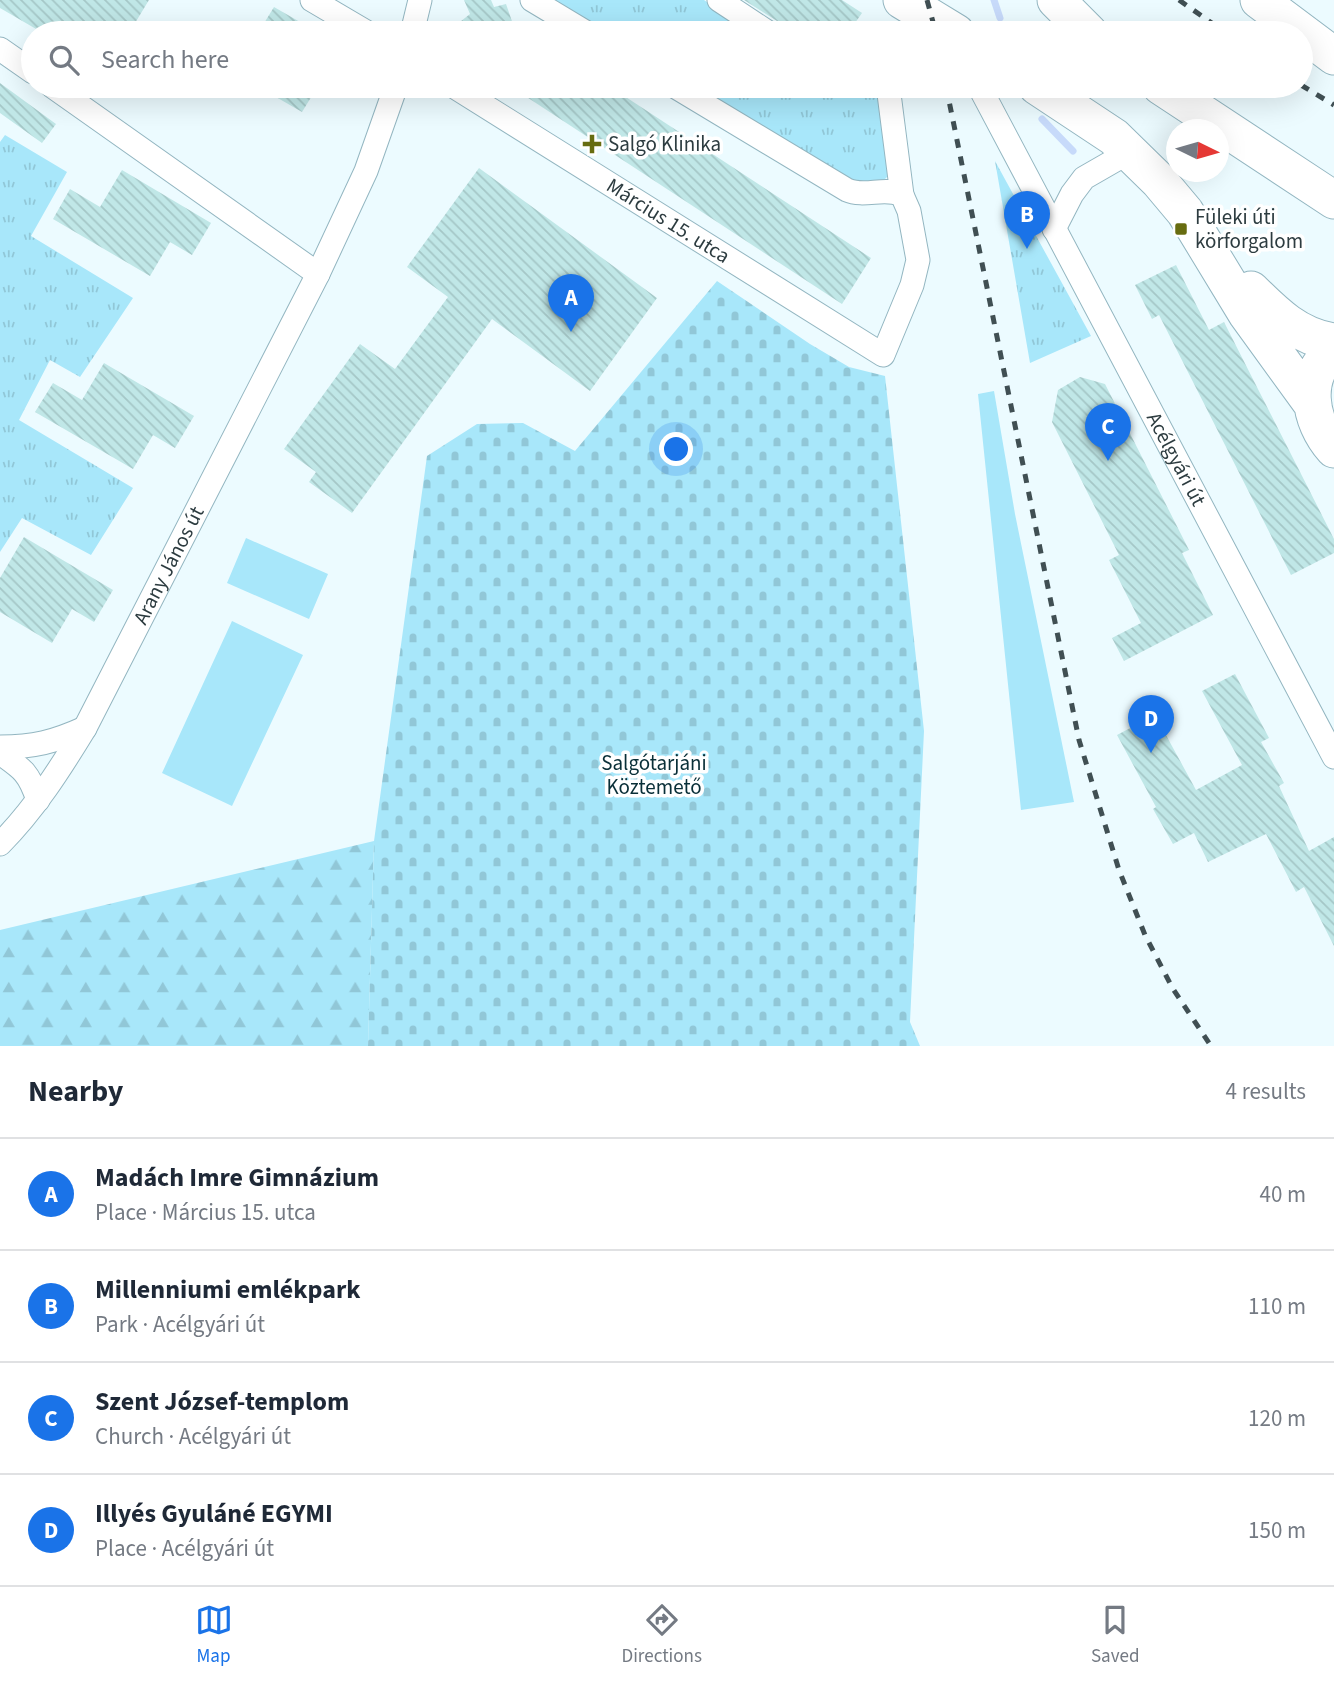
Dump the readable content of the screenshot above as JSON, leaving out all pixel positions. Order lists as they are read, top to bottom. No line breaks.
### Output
{"streets":{"street":["Március 15. utca","Acélgyári út","Arany János út"]},"parks":["Salgótarjáni Köztemető"],"places":{"health":["Salgó Klinika"],"transit":["Füleki úti körforgalom"]},"north":"right","page":{"search":"Search here","pins":["B","A","C","D"],"heading":["Nearby","4 results"],"list":[{"mark":"A","name":"Madách Imre Gimnázium","note":"Place · Március 15. utca","value":"40 m"},{"mark":"B","name":"Millenniumi emlékpark","note":"Park · Acélgyári út","value":"110 m"},{"mark":"C","name":"Szent József-templom","note":"Church · Acélgyári út","value":"120 m"},{"mark":"D","name":"Illyés Gyuláné EGYMI","note":"Place · Acélgyári út","value":"150 m"}],"nav":["Map","Directions","Saved"]}}
